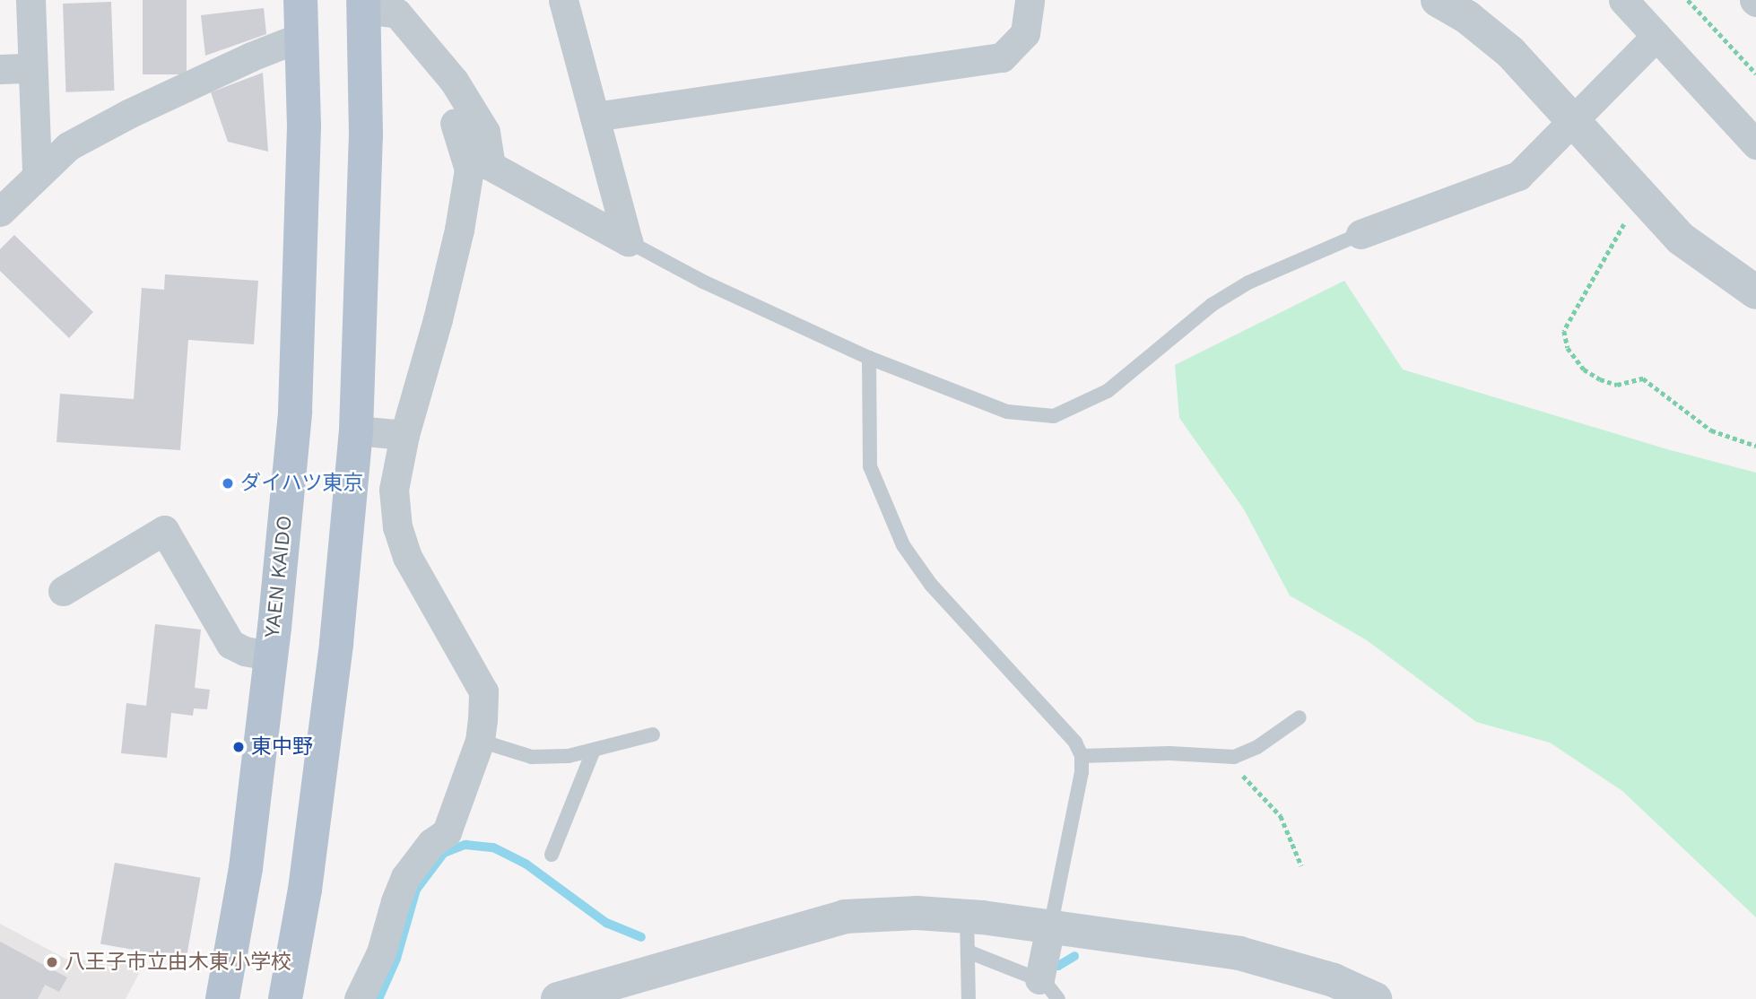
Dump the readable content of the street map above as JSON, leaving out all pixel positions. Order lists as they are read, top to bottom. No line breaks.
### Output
{"streets":{"main road":["YAEN KAIDO"]},"places":["ダイハツ東京","東中野","八王子市立由木東小学校"]}
